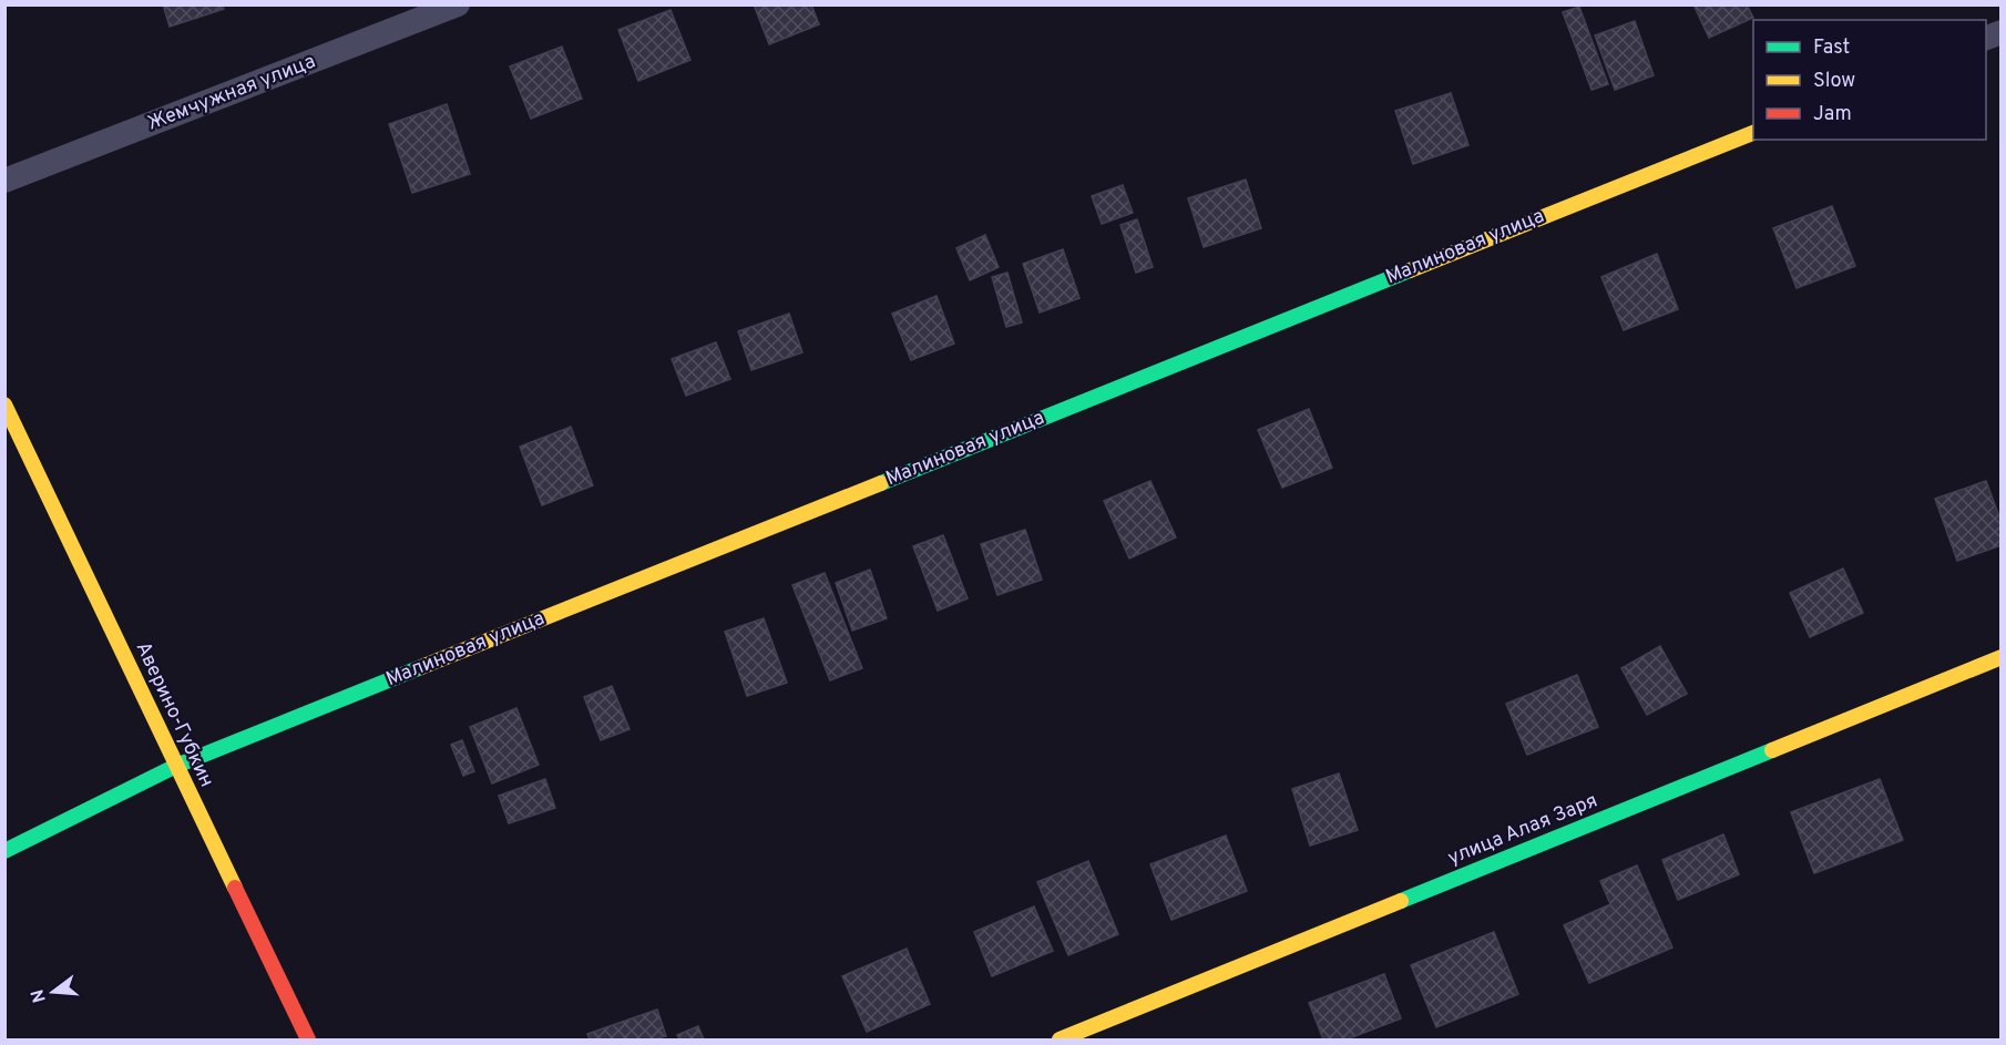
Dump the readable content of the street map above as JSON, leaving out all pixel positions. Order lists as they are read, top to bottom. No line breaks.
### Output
{"streets":{"street":["Жемчужная улица","Малиновая улица","Аверино-Губкин","улица Алая Заря"]},"crossings":[["Малиновая улица","Аверино-Губкин"]],"legend":["Fast","Slow","Jam"],"north":"left"}
